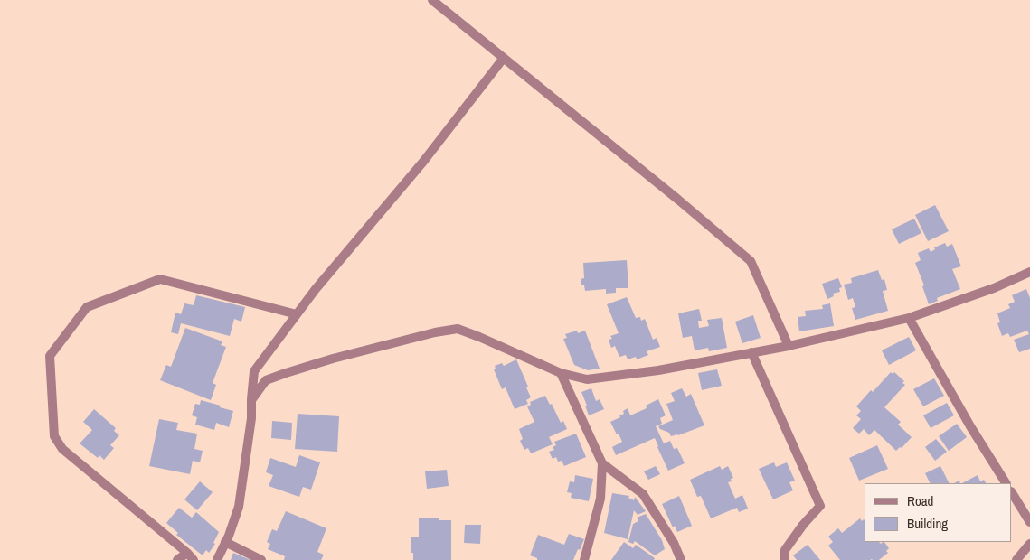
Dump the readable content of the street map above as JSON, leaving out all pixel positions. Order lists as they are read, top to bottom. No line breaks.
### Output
{"legend":["Road","Building"]}
